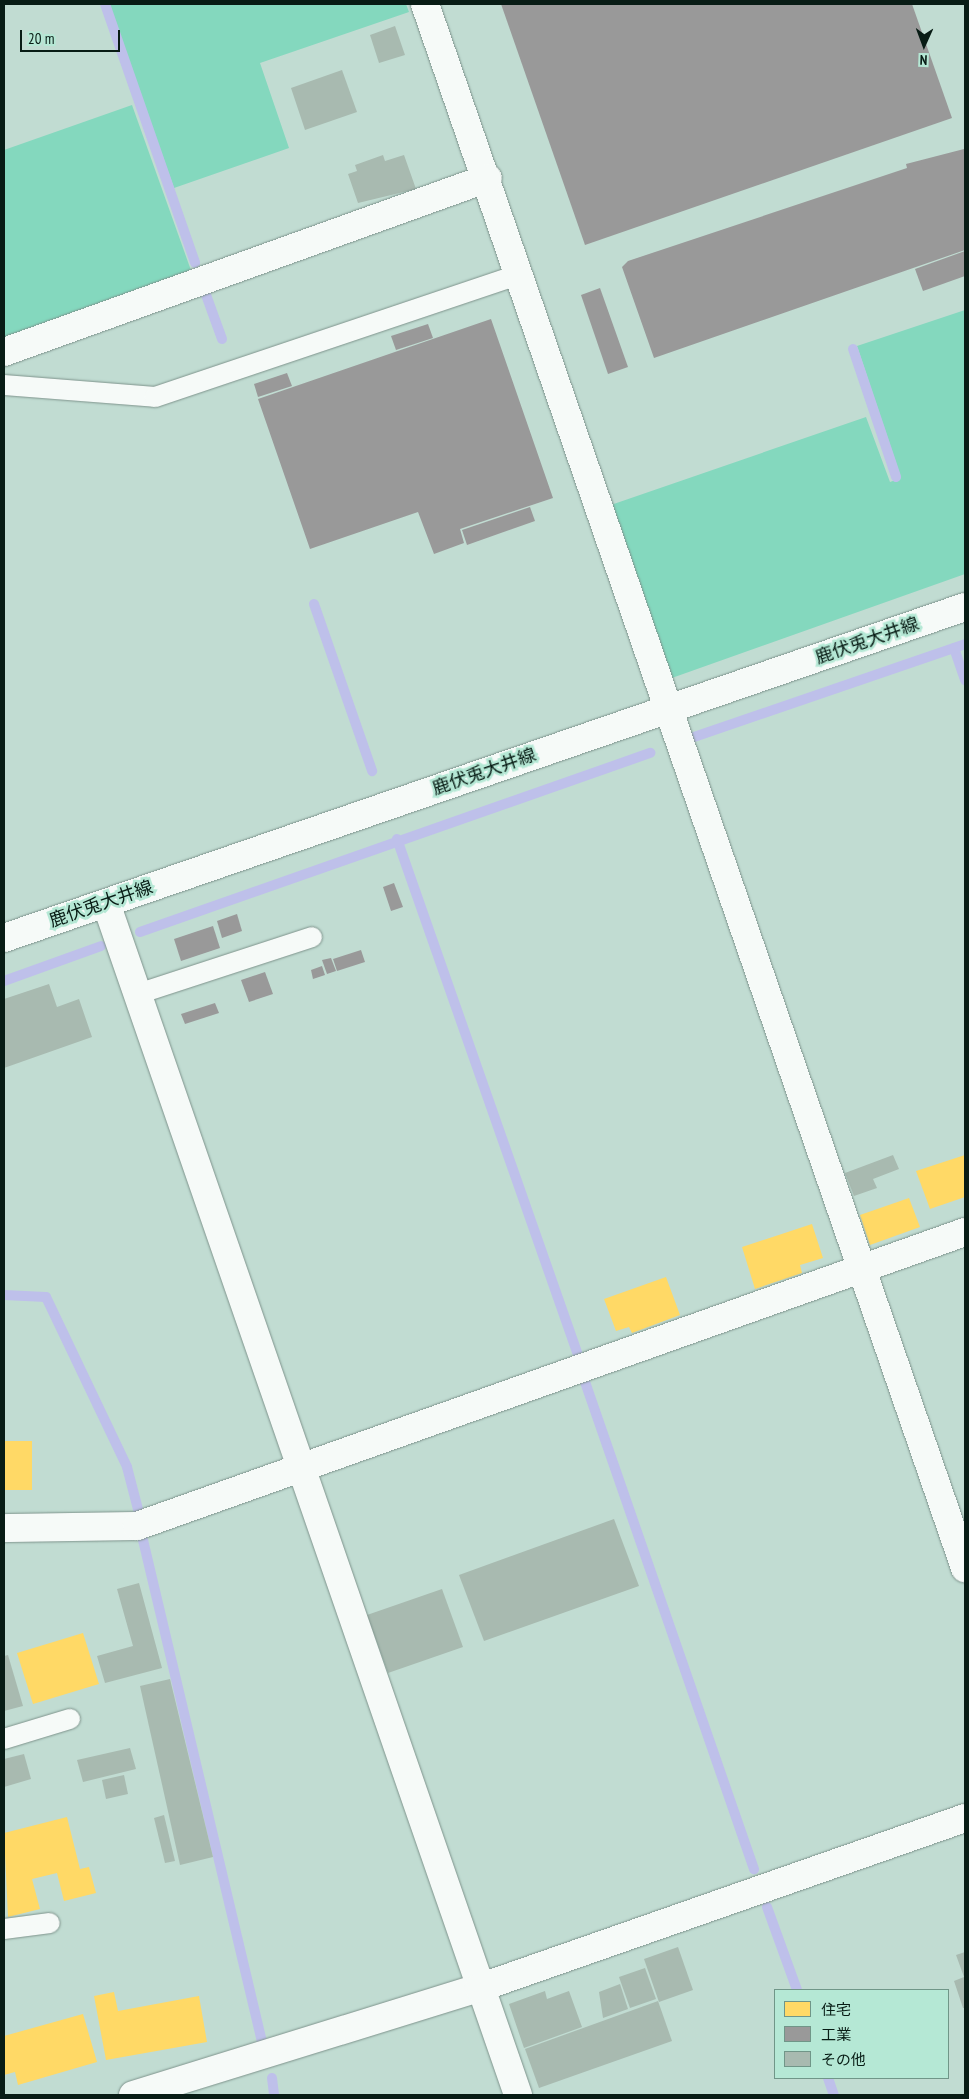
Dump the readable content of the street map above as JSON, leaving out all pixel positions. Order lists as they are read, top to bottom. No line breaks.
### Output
{"streets":{"street":["鹿伏兎大井線"]},"legend":["住宅","工業","その他"],"scale_bar":"20 m","north":"bottom"}
